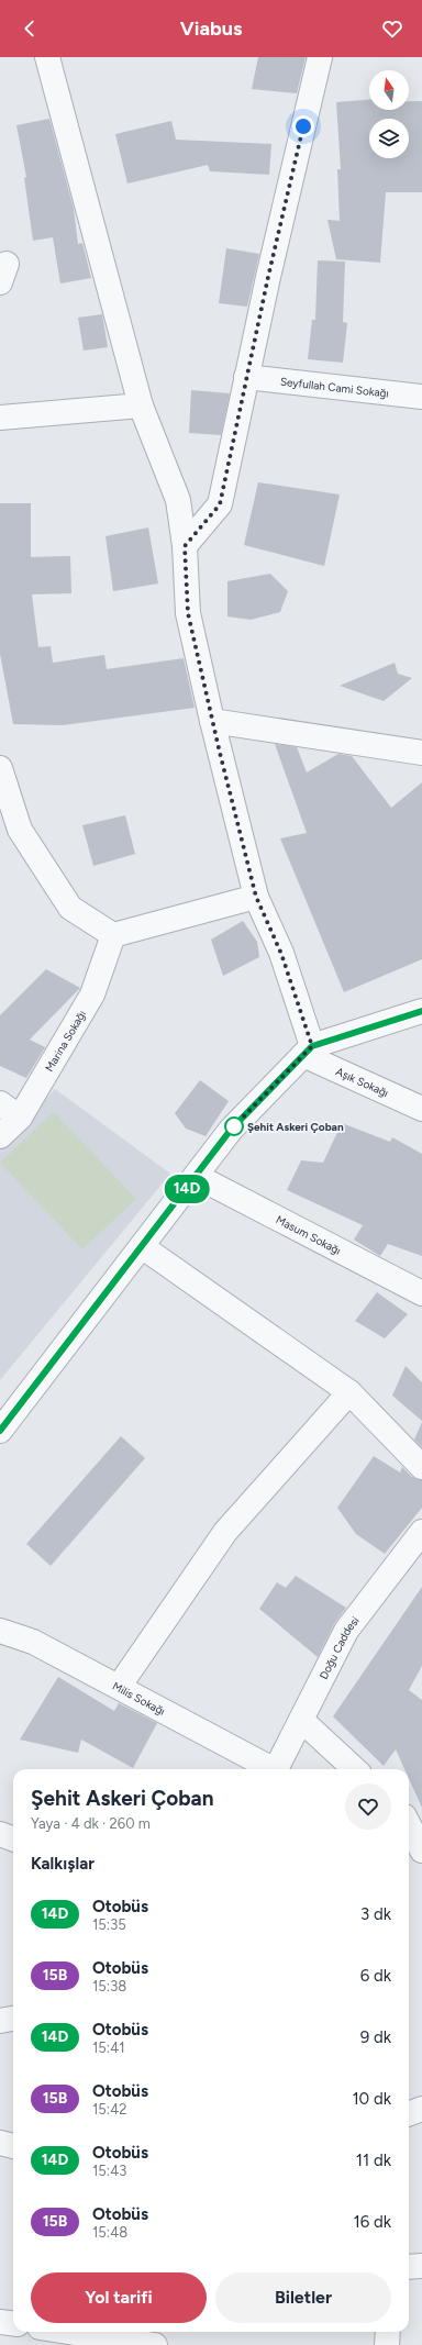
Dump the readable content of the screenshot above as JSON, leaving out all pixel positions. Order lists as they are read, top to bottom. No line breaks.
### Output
{"streets":{"street":["Seyfullah Cami Sokağı","Marina Sokağı","Aşık Sokağı","Masum Sokağı","Doğu Caddesi","Milis Sokağı"]},"places":["Şehit Askeri Çoban"],"lines":["bus line 14D"],"north":"top","page":{"header":"Viabus","on_map":"14D","heading":[["Şehit Askeri Çoban","Yaya · 4 dk · 260 m"],"Kalkışlar"],"list":[{"mark":"14D","name":"Otobüs","note":"15:35","value":"3 dk"},{"mark":"15B","name":"Otobüs","note":"15:38","value":"6 dk"},{"mark":"14D","name":"Otobüs","note":"15:41","value":"9 dk"},{"mark":"15B","name":"Otobüs","note":"15:42","value":"10 dk"},{"mark":"14D","name":"Otobüs","note":"15:43","value":"11 dk"},{"mark":"15B","name":"Otobüs","note":"15:48","value":"16 dk"}],"buttons":["Yol tarifi","Biletler"]}}
